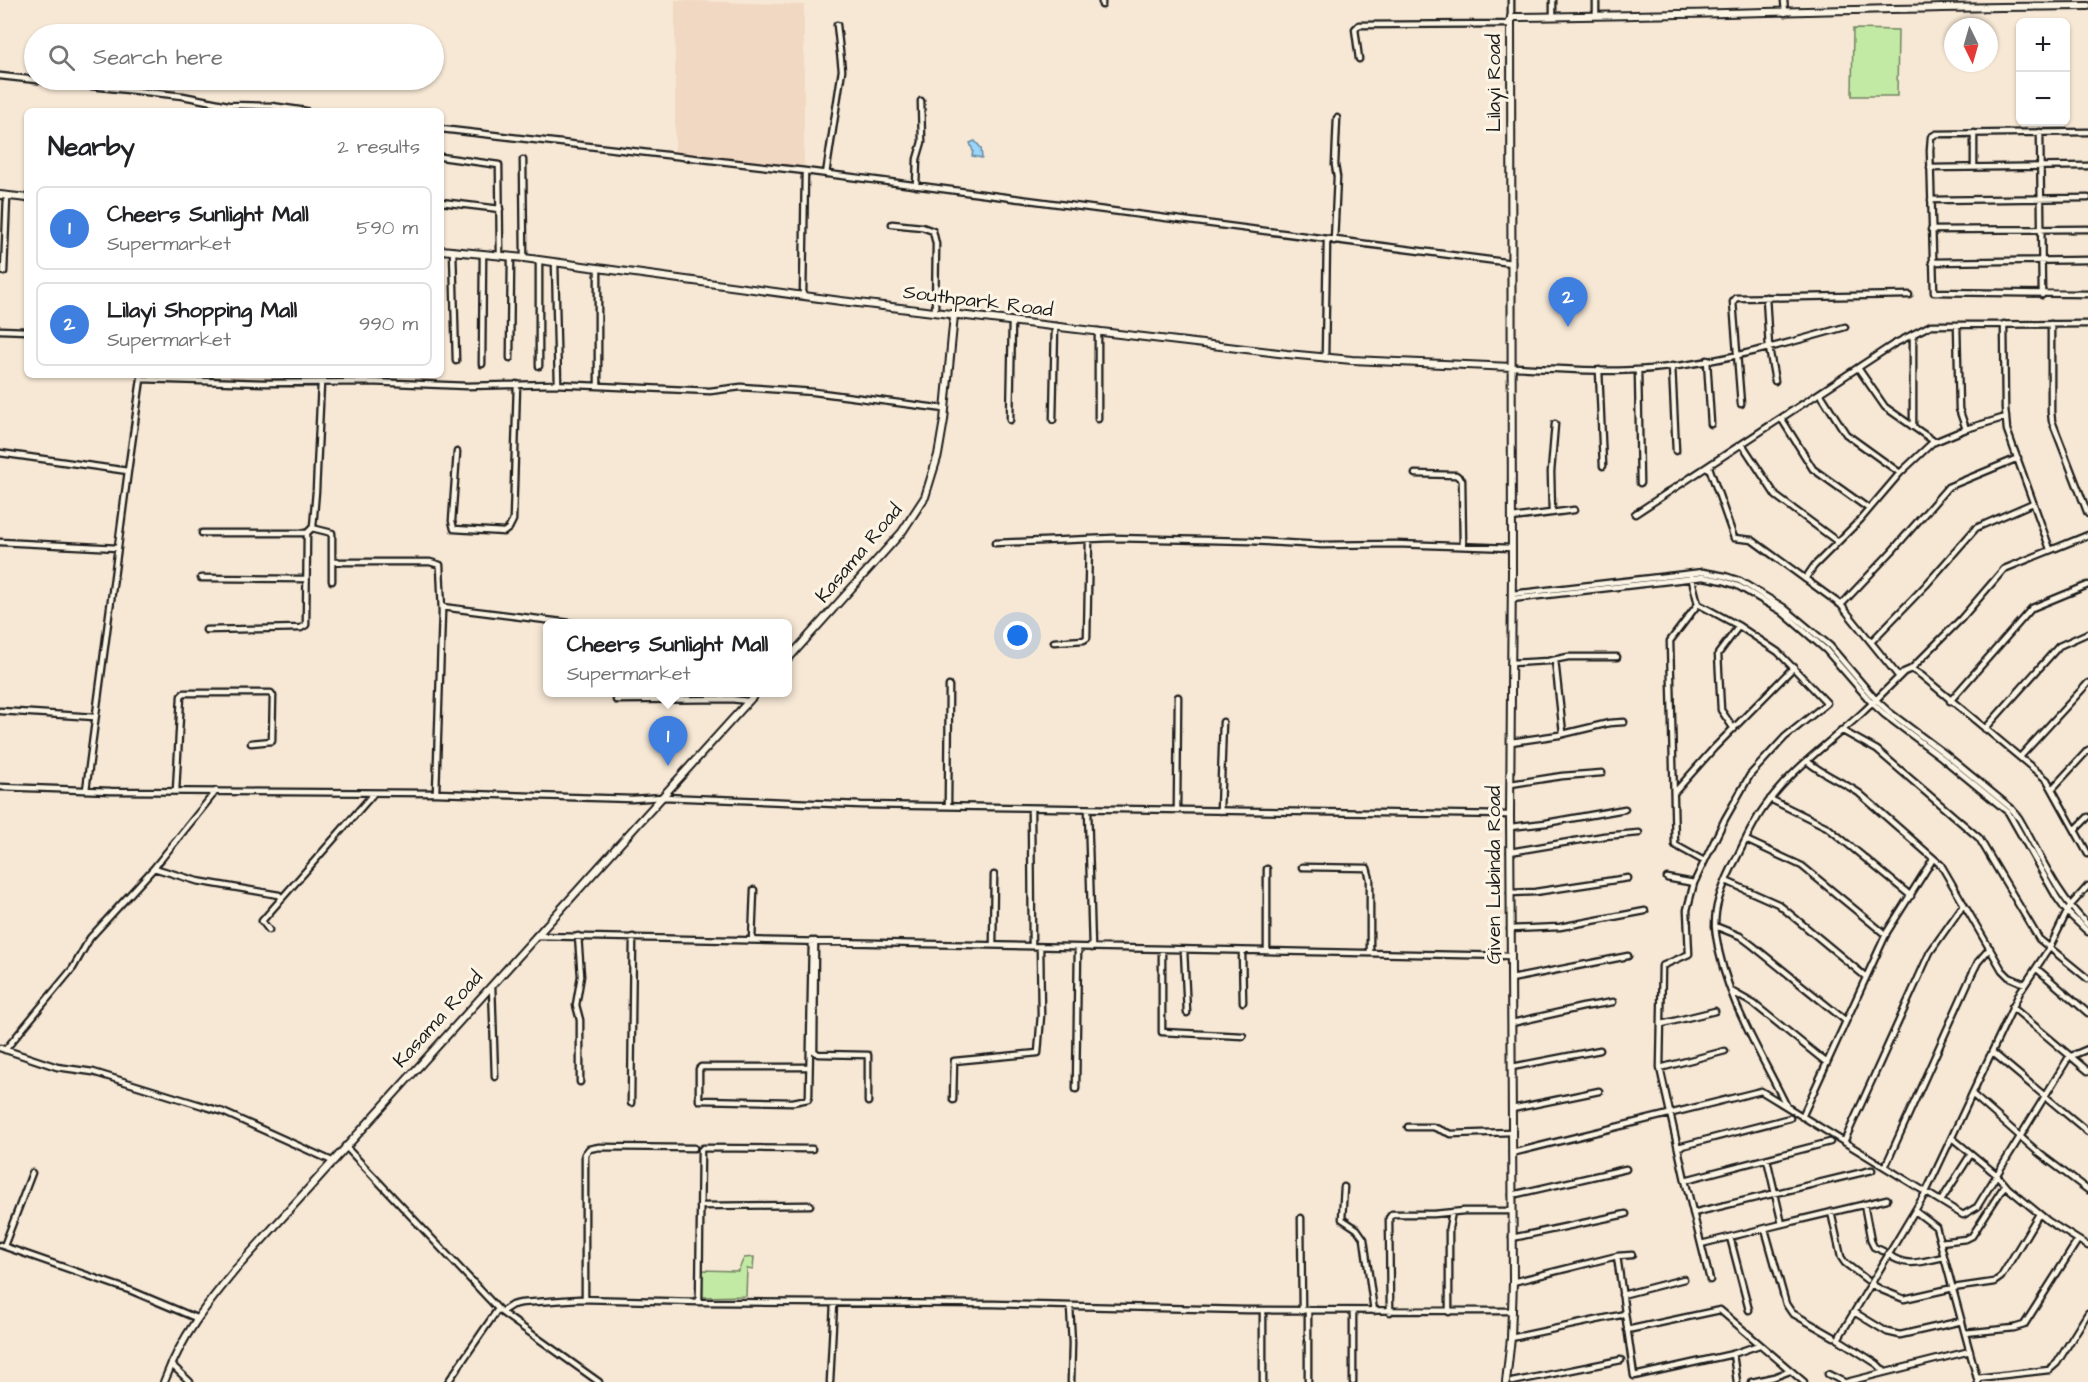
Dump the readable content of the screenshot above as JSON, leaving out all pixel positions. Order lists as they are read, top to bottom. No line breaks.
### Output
{"streets":{"street":["Lilayi Road","Southpark Road","Kasama Road","Given Lubinda Road"]},"crossings":[["Lilayi Road","Southpark Road"],["Lilayi Road","Given Lubinda Road"],["Southpark Road","Kasama Road"],["Southpark Road","Given Lubinda Road"]],"north":"bottom","page":{"map_buttons":["+","−"],"search":"Search here","heading":["Nearby","2 results"],"list":[{"mark":"1","name":"Cheers Sunlight Mall","note":"Supermarket","value":"590 m"},{"mark":"2","name":"Lilayi Shopping Mall","note":"Supermarket","value":"990 m"}],"pins":["2","1"],"popup":["Cheers Sunlight Mall","Supermarket"]}}
